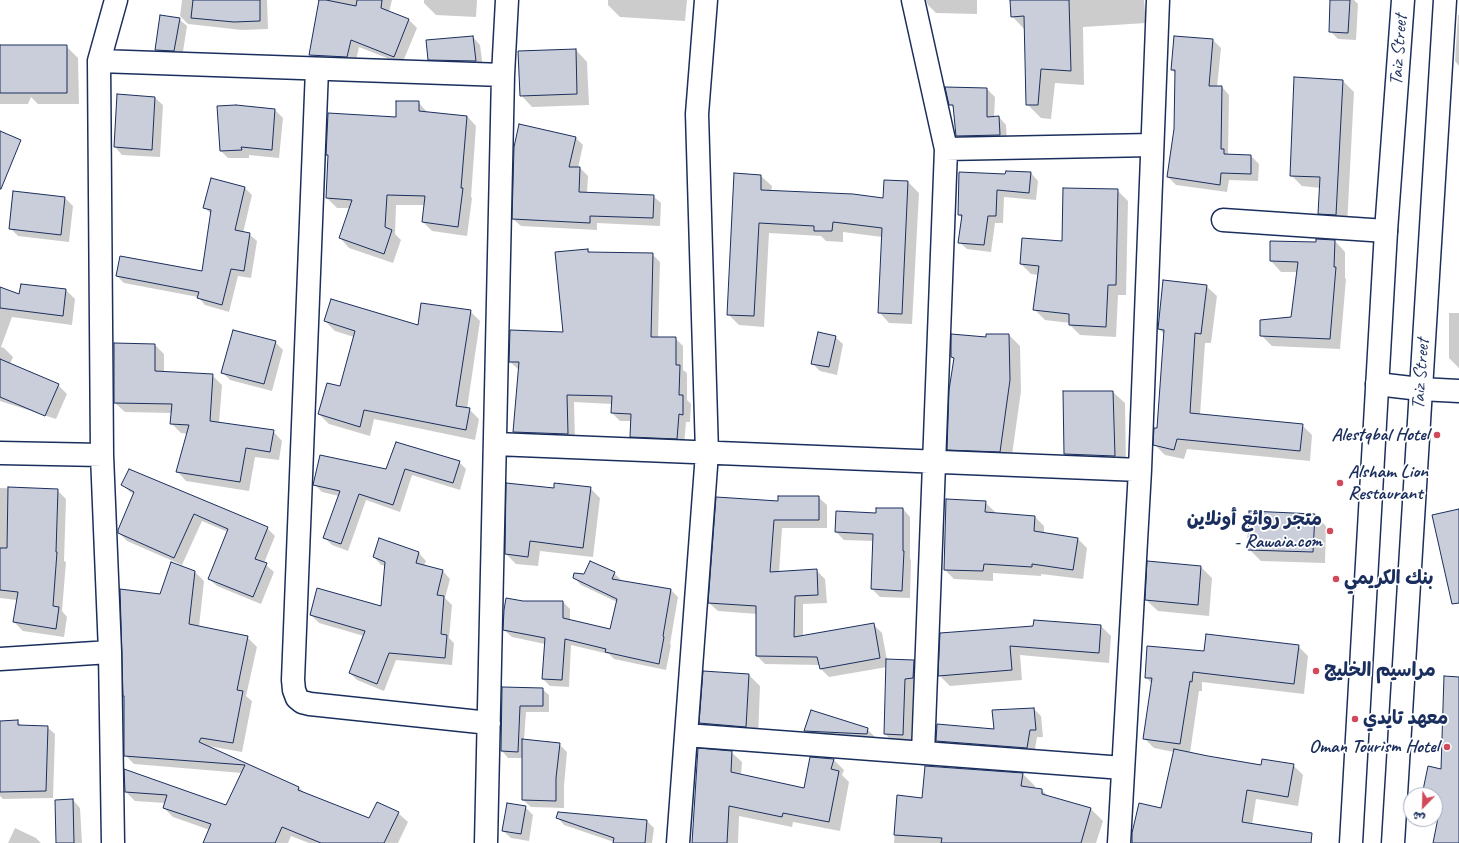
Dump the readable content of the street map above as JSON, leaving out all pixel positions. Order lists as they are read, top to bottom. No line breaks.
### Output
{"streets":{"main road":["Taiz Street"]},"places":["Alestqbal Hotel","Alsham Lion Restaurant","متجر روائع أونلاين - Rawaia.com","بنك الكريمي","مراسيم الخليج","معهد تايدي","Oman Tourism Hotel"],"north":"bottom left"}
